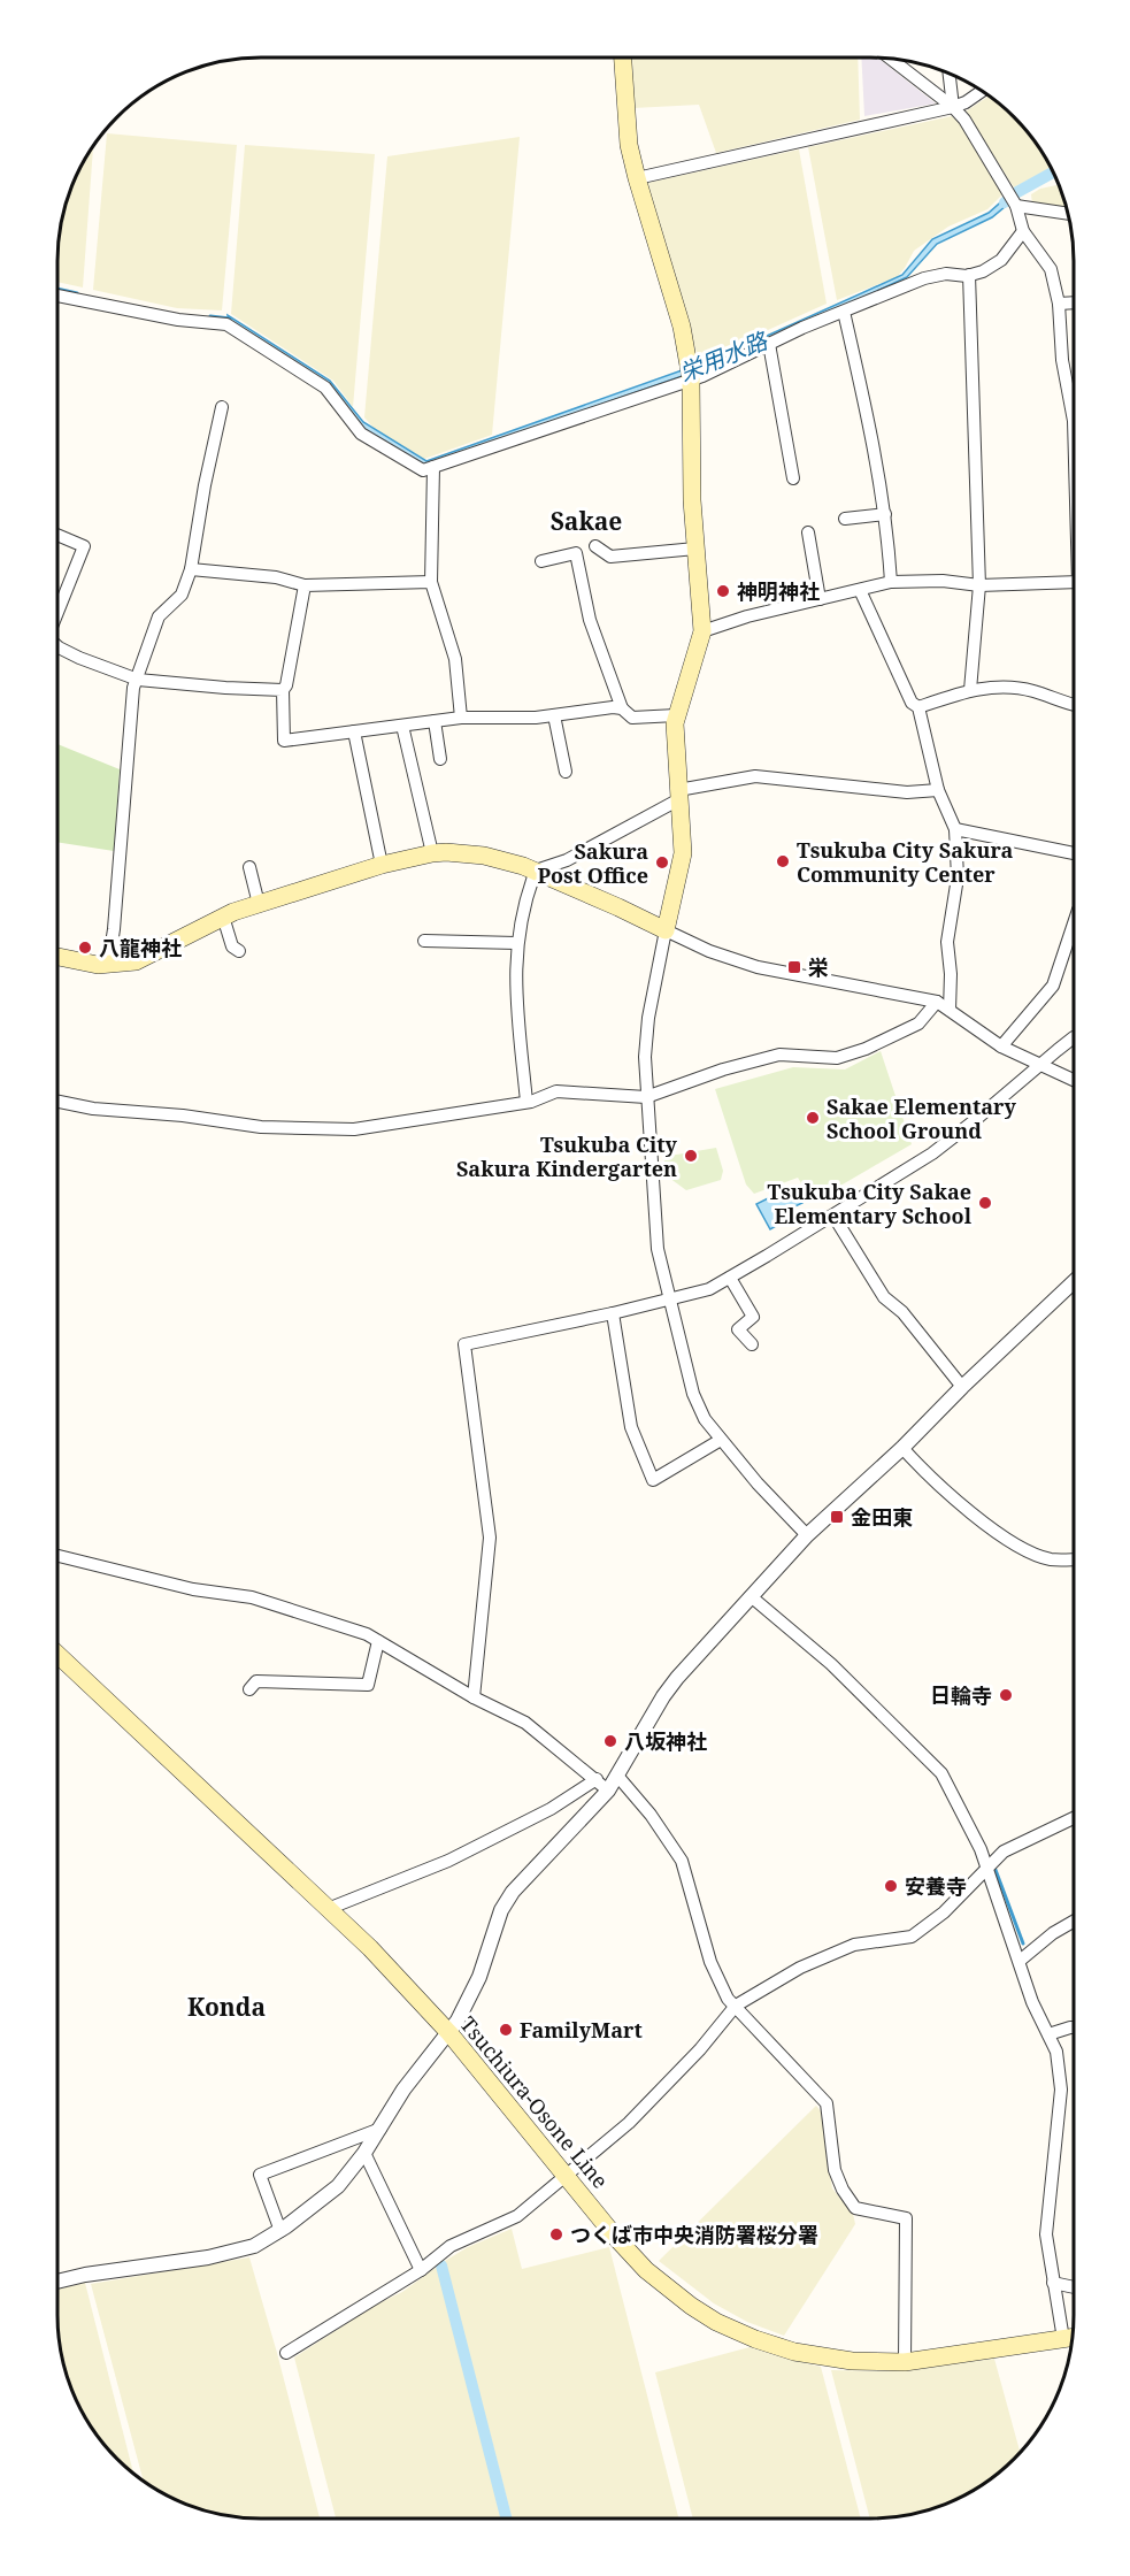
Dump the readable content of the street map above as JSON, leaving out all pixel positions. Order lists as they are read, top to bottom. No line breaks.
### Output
{"streets":{"main road":["Tsuchiura-Osone Line"]},"districts":["Sakae","Konda"],"water":["栄用水路"],"places":{"other":["神明神社","Tsukuba City Sakura Community Center","Sakura Post Office","八龍神社","Sakae Elementary School Ground","Tsukuba City Sakura Kindergarten","Tsukuba City Sakae Elementary School","日輪寺","八坂神社","安養寺","FamilyMart","つくば市中央消防署桜分署"],"transit":["栄","金田東"]}}
